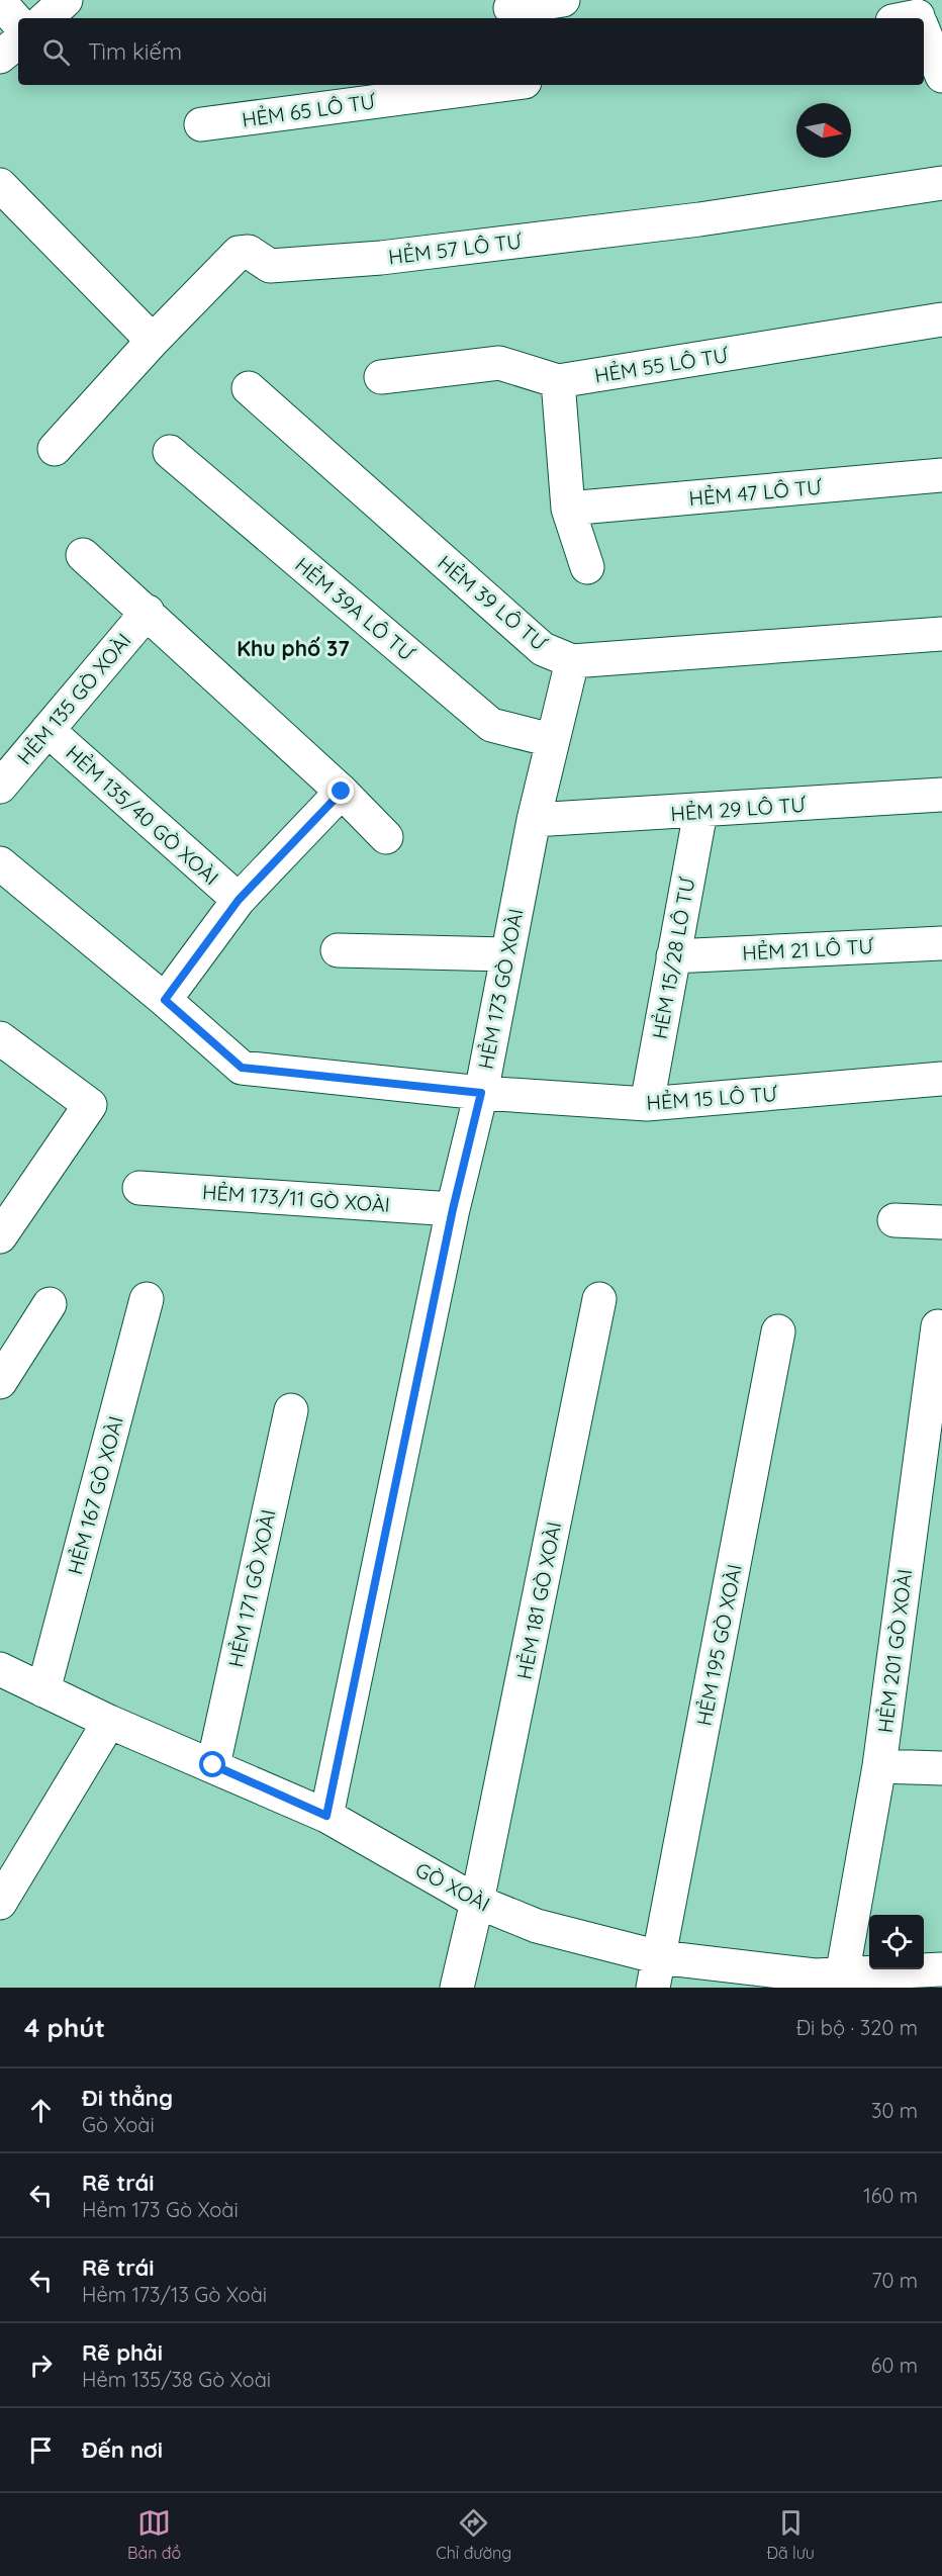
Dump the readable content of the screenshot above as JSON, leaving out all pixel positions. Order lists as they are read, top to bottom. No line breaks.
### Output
{"streets":{"street":["HẺM 65 LÔ TƯ","HẺM 57 LÔ TƯ","HẺM 55 LÔ TƯ","HẺM 47 LÔ TƯ","HẺM 39 LÔ TƯ","HẺM 39A LÔ TƯ","HẺM 135 GÒ XOÀI","HẺM 29 LÔ TƯ","HẺM 135/40 GÒ XOÀI","HẺM 21 LÔ TƯ","HẺM 15/28 LÔ TƯ","HẺM 173 GÒ XOÀI","HẺM 15 LÔ TƯ","HẺM 173/11 GÒ XOÀI","HẺM 167 GÒ XOÀI","HẺM 171 GÒ XOÀI","HẺM 181 GÒ XOÀI","HẺM 195 GÒ XOÀI","HẺM 201 GÒ XOÀI","GÒ XOÀI"]},"crossings":[["HẺM 39 LÔ TƯ","HẺM 173 GÒ XOÀI"],["HẺM 39A LÔ TƯ","HẺM 173 GÒ XOÀI"],["HẺM 135 GÒ XOÀI","HẺM 135/40 GÒ XOÀI"],["HẺM 29 LÔ TƯ","HẺM 15/28 LÔ TƯ"],["HẺM 29 LÔ TƯ","HẺM 173 GÒ XOÀI"],["HẺM 21 LÔ TƯ","HẺM 15/28 LÔ TƯ"],["HẺM 15/28 LÔ TƯ","HẺM 15 LÔ TƯ"],["HẺM 173 GÒ XOÀI","HẺM 15 LÔ TƯ"],["HẺM 173 GÒ XOÀI","HẺM 173/11 GÒ XOÀI"],["HẺM 173 GÒ XOÀI","GÒ XOÀI"],["HẺM 167 GÒ XOÀI","GÒ XOÀI"],["HẺM 171 GÒ XOÀI","GÒ XOÀI"],["HẺM 181 GÒ XOÀI","GÒ XOÀI"],["HẺM 195 GÒ XOÀI","GÒ XOÀI"],["HẺM 201 GÒ XOÀI","GÒ XOÀI"]],"districts":["Khu phố 37"],"north":"right","page":{"search":"Tìm kiếm","heading":["4 phút","Đi bộ · 320 m"],"list":[["Đi thẳng","Gò Xoài","30 m"],["Rẽ trái","Hẻm 173 Gò Xoài","160 m"],["Rẽ trái","Hẻm 173/13 Gò Xoài","70 m"],["Rẽ phải","Hẻm 135/38 Gò Xoài","60 m"],"Đến nơi"],"nav":["Bản đồ","Chỉ đường","Đã lưu"]}}
